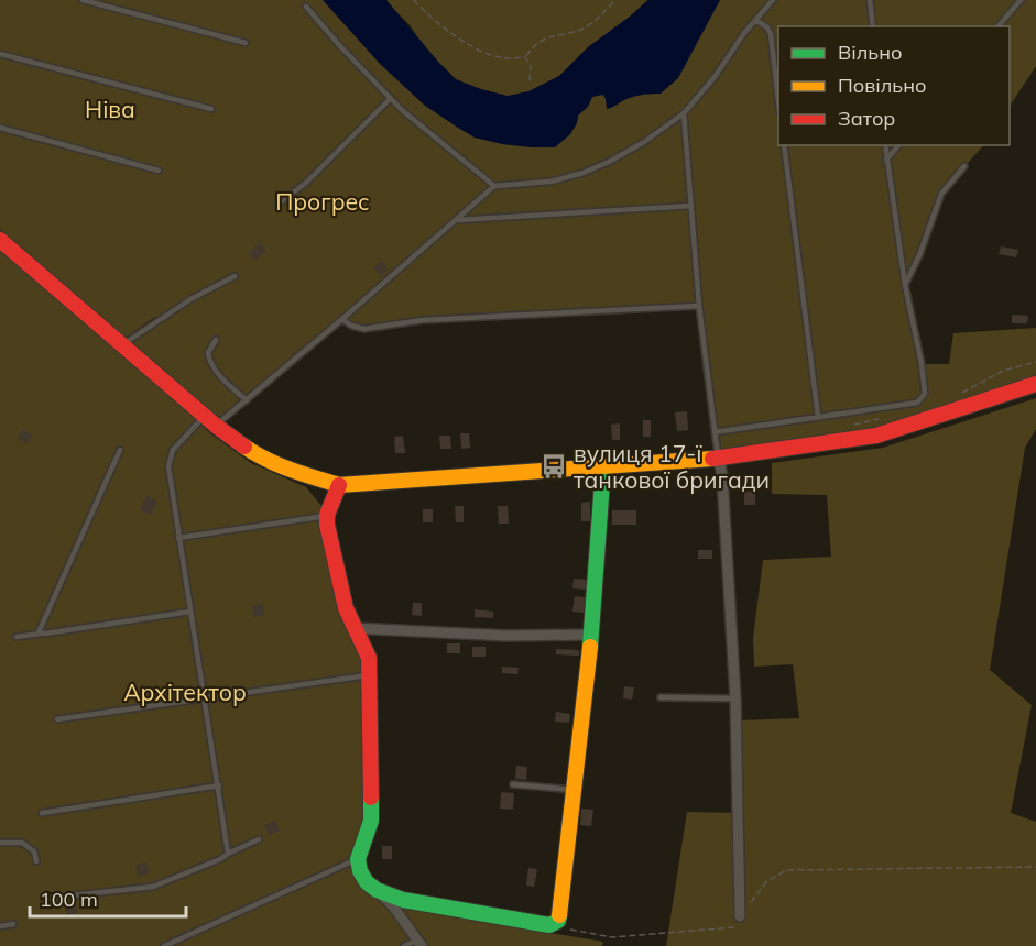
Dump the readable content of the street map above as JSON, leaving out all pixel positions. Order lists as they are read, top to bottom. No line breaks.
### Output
{"parks":["Ніва","Прогрес","Архітектор"],"places":{"bus stop":["вулиця 17-ї танкової бригади"]},"legend":["Вільно","Повільно","Затор"],"scale_bar":"100 m"}
